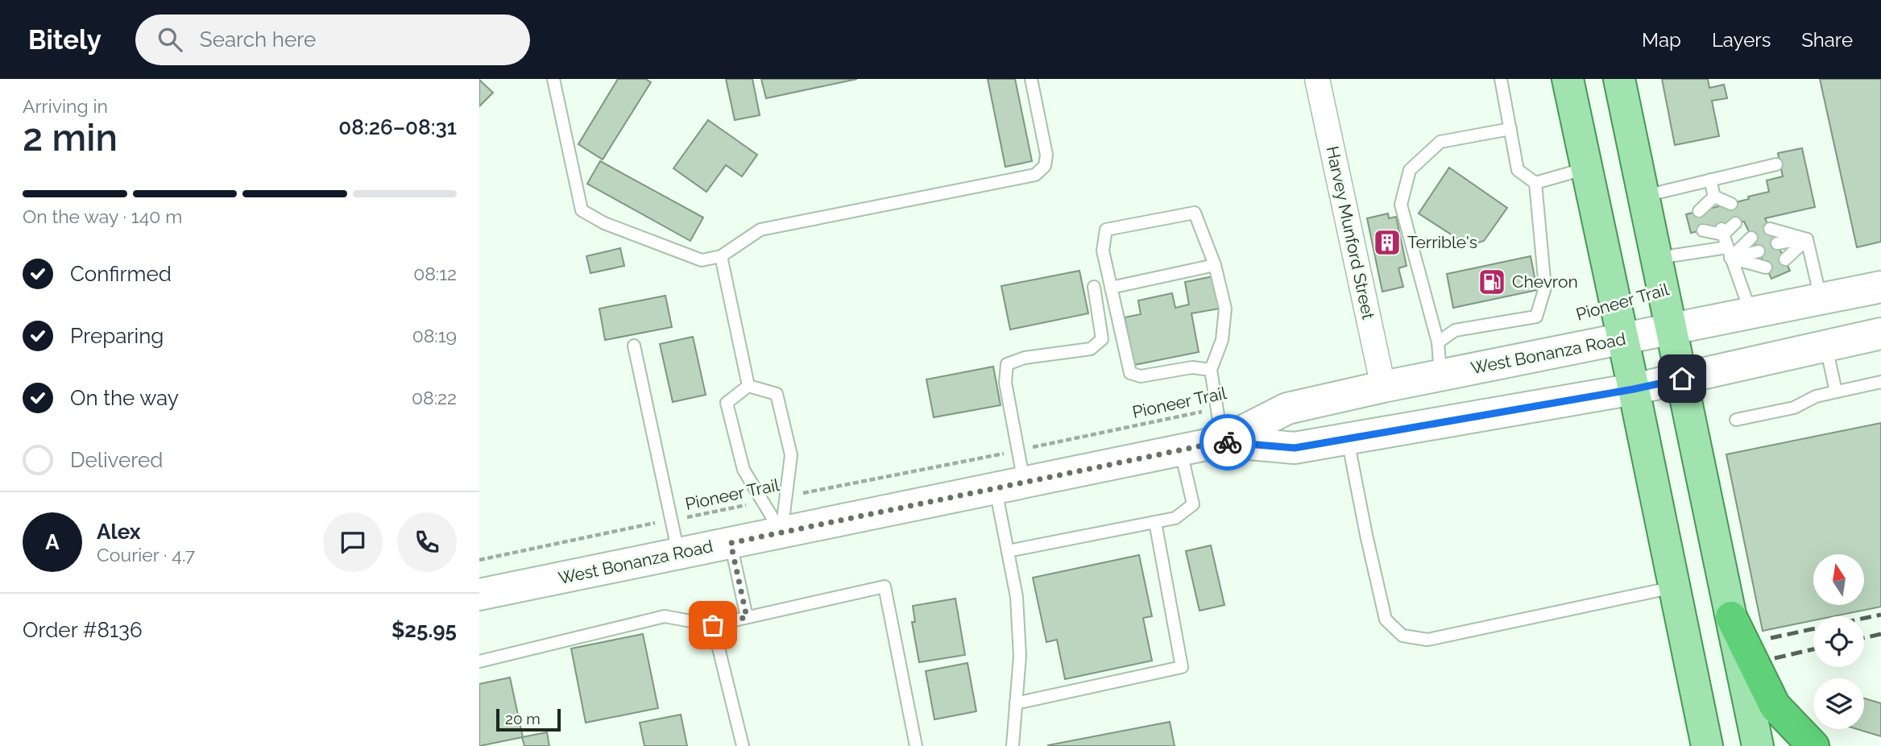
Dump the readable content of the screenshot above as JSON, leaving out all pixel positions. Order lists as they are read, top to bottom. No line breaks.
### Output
{"streets":{"main road":["West Bonanza Road"],"street":["Harvey Munford Street"],"path":["Pioneer Trail"]},"crossings":[["Harvey Munford Street","West Bonanza Road"]],"places":{"building":["Terrible's"],"fuel station":["Chevron"]},"scale_bar":"20 m","north":"top","page":{"header":"Bitely","search":"Search here","nav":["Map","Layers","Share"],"heading":["2 min","Arriving in","08:26–08:31"],"panel":["Alex","Courier · 4.7","Order #8136","$25.95"],"bar":"On the way · 140 m","list":[["Confirmed","08:12"],["Preparing","08:19"],["On the way","08:22"],"Delivered"],"round":"A","scale":"20 m"}}
